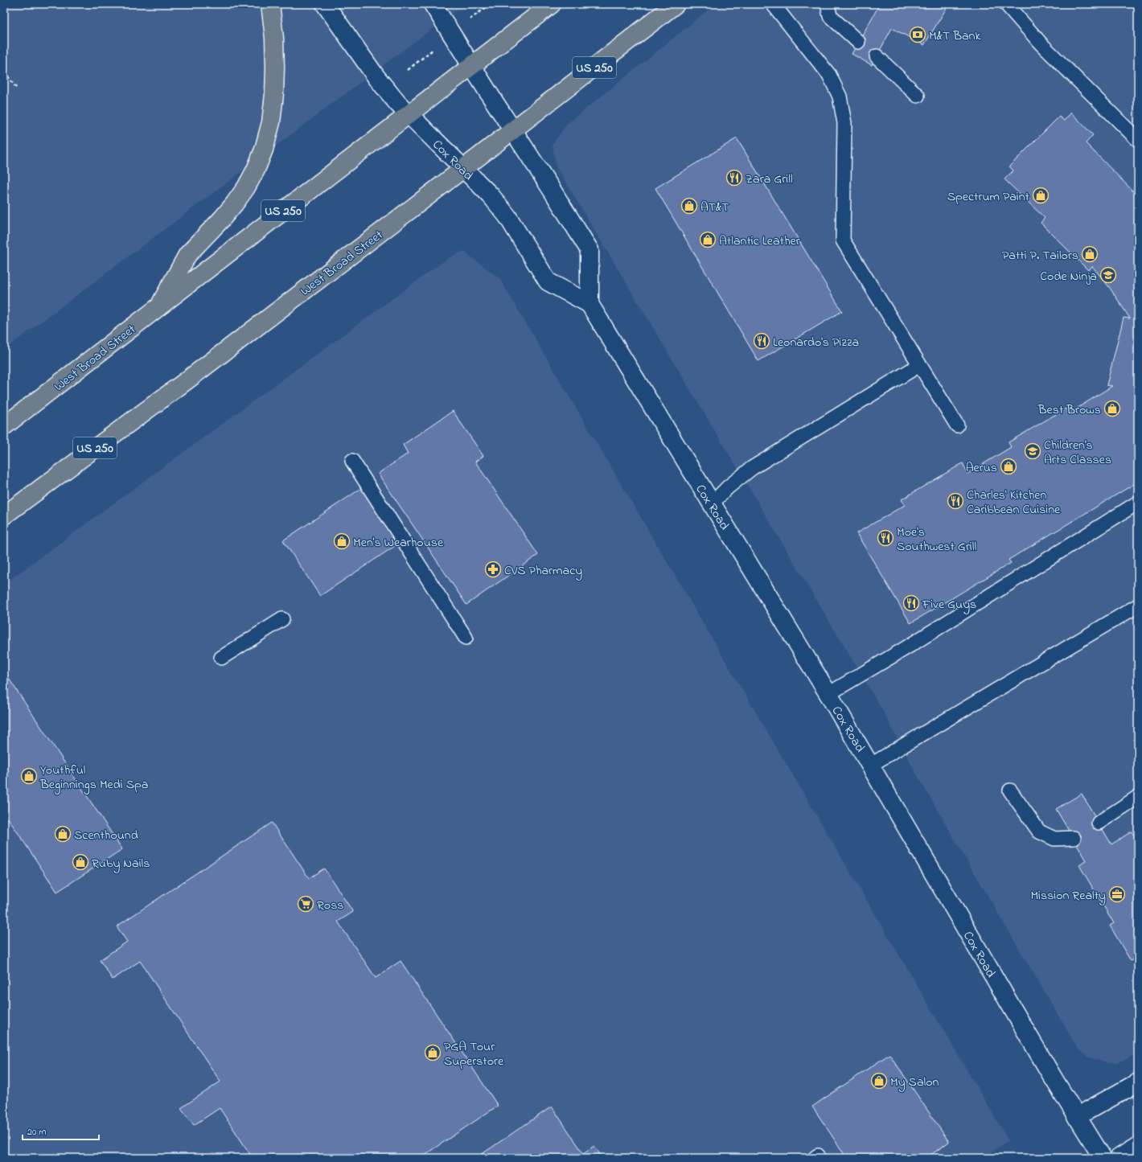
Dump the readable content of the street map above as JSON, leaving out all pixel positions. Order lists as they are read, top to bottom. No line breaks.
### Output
{"streets":{"main road":["US 250","Cox Road","West Broad Street"]},"crossings":[["Cox Road","West Broad Street"]],"places":{"bank":["M&T Bank"],"restaurant":["Zara Grill","Leonardo's Pizza","Charles' Kitchen Caribbean Cuisine","Moe's Southwest Grill","Five Guys"],"shop":["Spectrum Paint","AT&T","Atlantic Leather","Patti P. Tailors","Best Brows","Aerus","Men's Wearhouse","Youthful Beginnings Medi Spa","Scenthound","Ruby Nails","PGA Tour Superstore","My Salon"],"school or university":["Code Ninja","Children’s Arts Classes"],"pharmacy":["CVS Pharmacy"],"office":["Mission Realty"],"supermarket":["Ross"]},"scale_bar":"20 m"}
